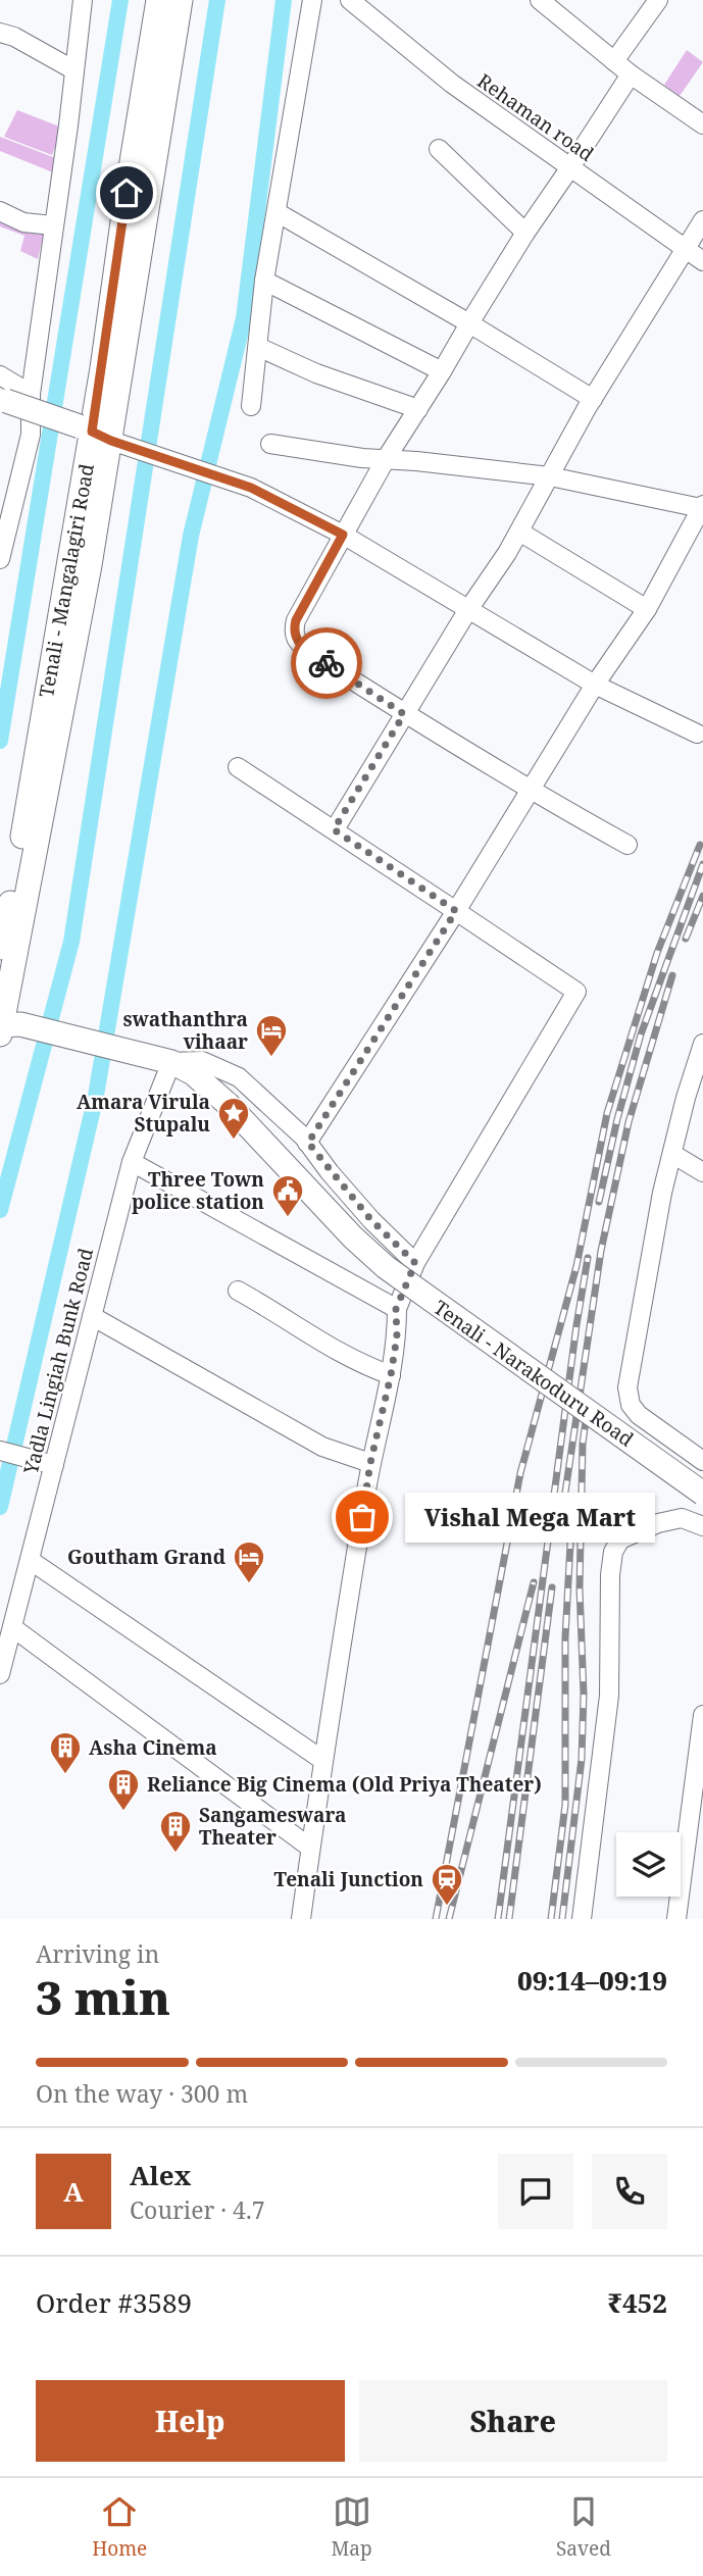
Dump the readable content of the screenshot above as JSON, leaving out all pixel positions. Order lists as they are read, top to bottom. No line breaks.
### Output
{"streets":{"main road":["Tenali - Narakoduru Road"],"street":["Rehaman road","Yadla Lingiah Bunk Road"]},"crossings":[["Yadla Lingiah Bunk Road","Tenali - Narakoduru Road"]],"places":{"hotel":["swathanthra vihaar","Goutham Grand"],"place":["Amara Virula Stupalu"],"public building":["Three Town police station"],"other":["Vishal Mega Mart"],"building":["Asha Cinema","Reliance Big Cinema (Old Priya Theater)","Sangameswara Theater"],"station":["Tenali Junction"]},"page":{"bubble":"Vishal Mega Mart","heading":["3 min","Arriving in","09:14–09:19"],"panel":["Alex","Courier · 4.7","Order #3589","₹452"],"bar":"On the way · 300 m","round":"A","buttons":["Help","Share"],"tabs":["Home","Map","Saved"]}}
